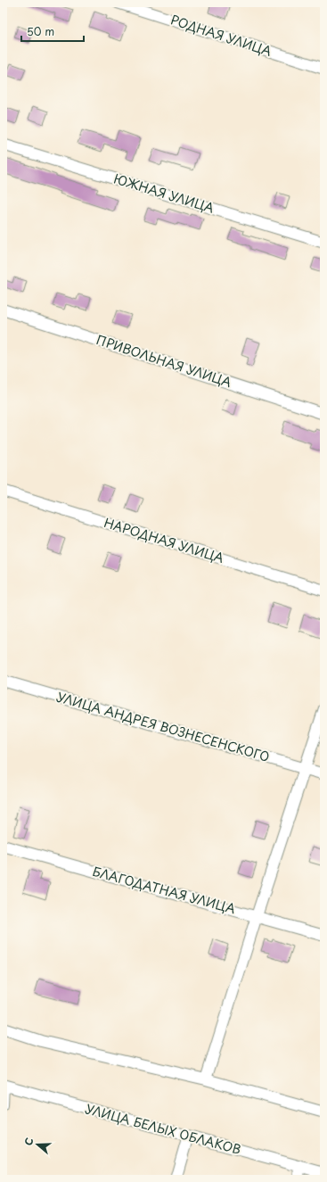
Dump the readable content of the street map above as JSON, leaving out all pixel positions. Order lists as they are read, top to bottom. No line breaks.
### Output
{"streets":{"street":["РОДНАЯ УЛИЦА","ЮЖНАЯ УЛИЦА","ПРИВОЛЬНАЯ УЛИЦА","НАРОДНАЯ УЛИЦА","УЛИЦА АНДРЕЯ ВОЗНЕСЕНСКОГО","БЛАГОДАТНАЯ УЛИЦА","УЛИЦА БЕЛЫХ ОБЛАКОВ"]},"scale_bar":"50 m","north":"left"}
